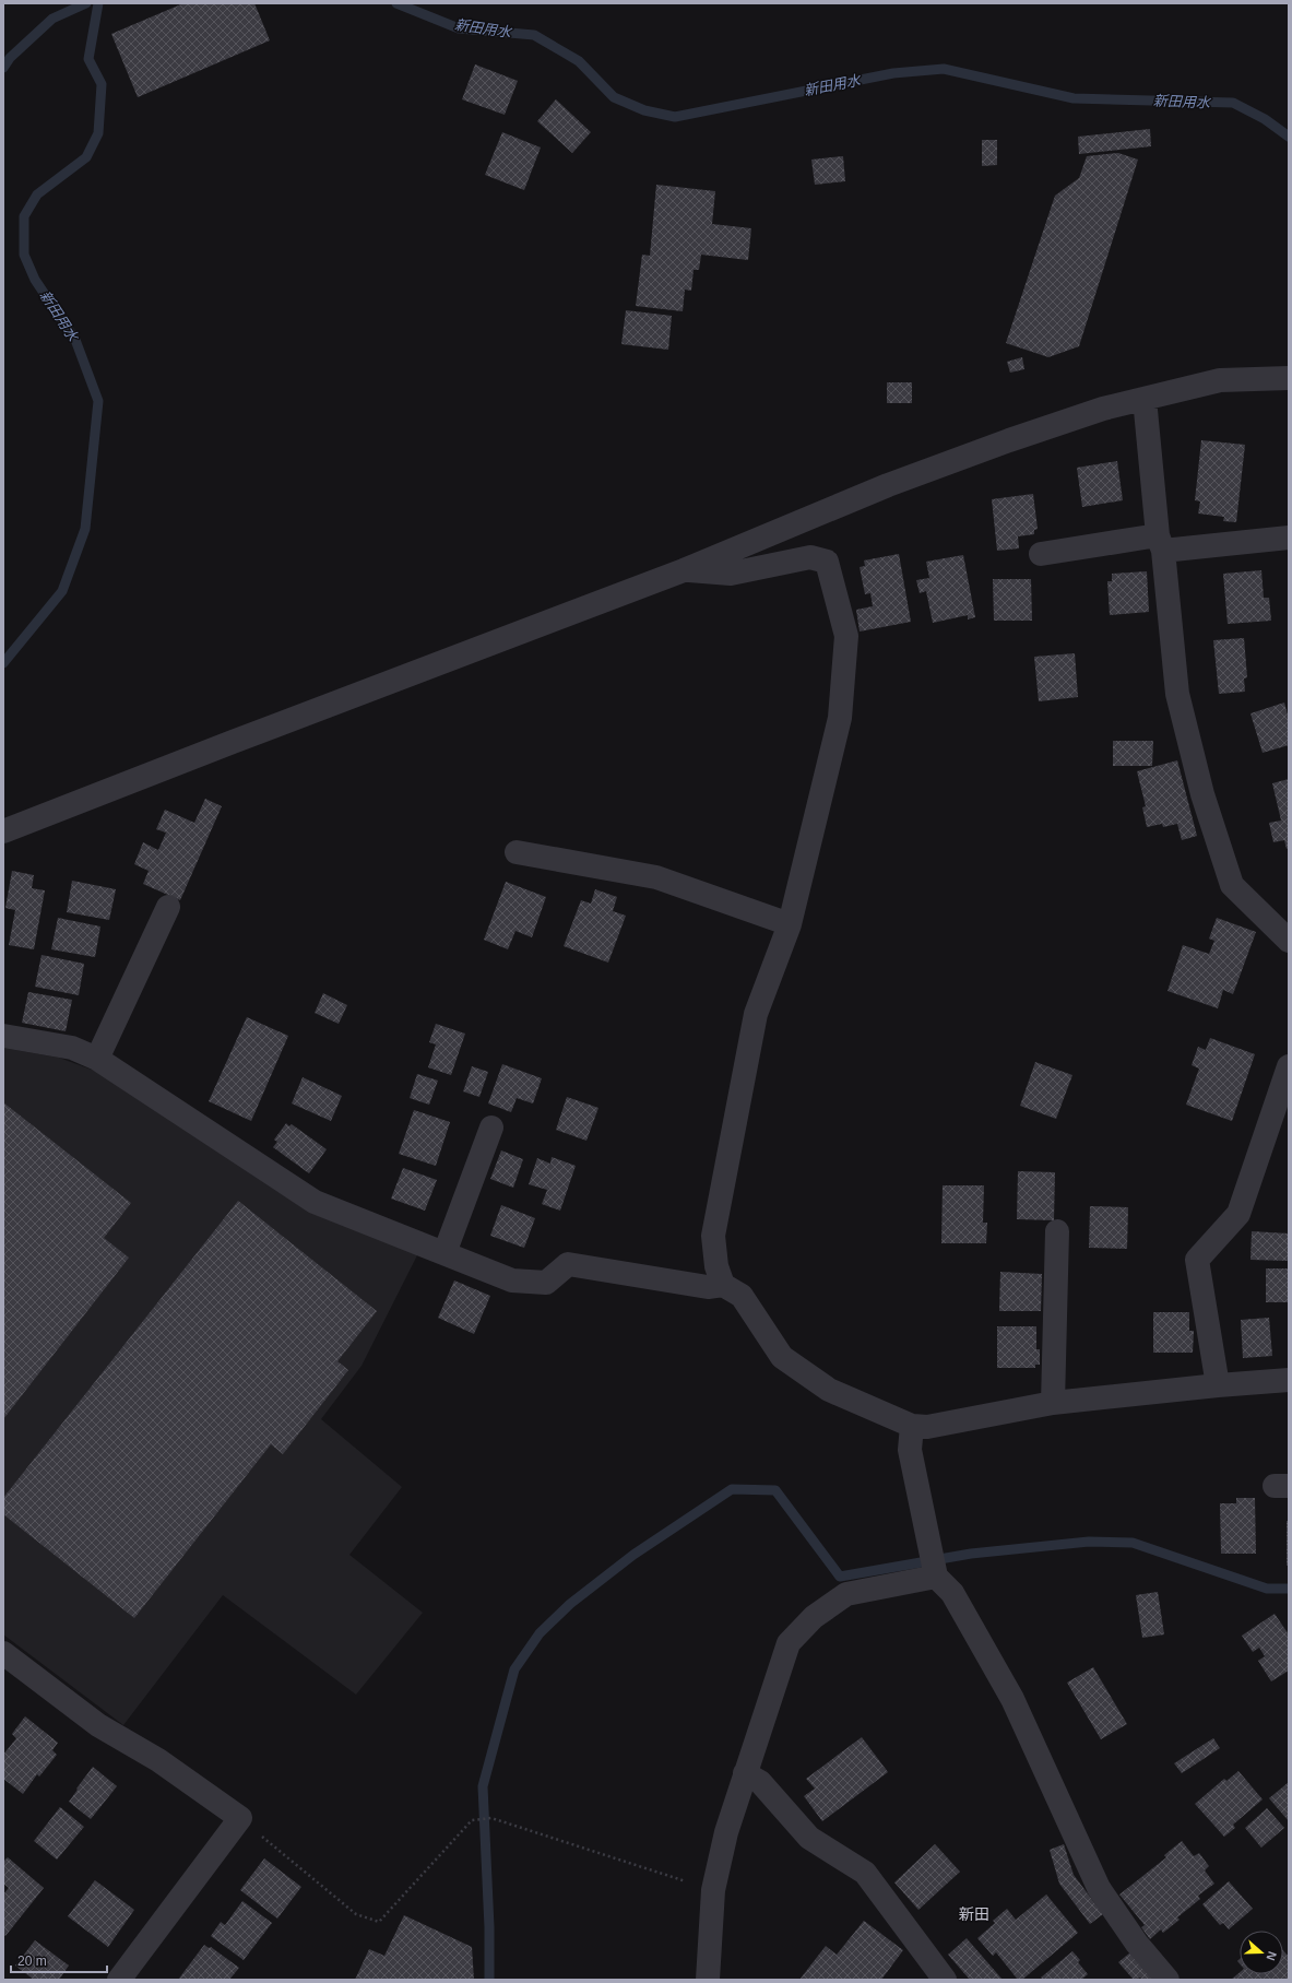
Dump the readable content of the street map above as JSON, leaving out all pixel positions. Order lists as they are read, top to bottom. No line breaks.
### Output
{"districts":["新田"],"water":["新田用水"],"scale_bar":"20 m","north":"right"}
